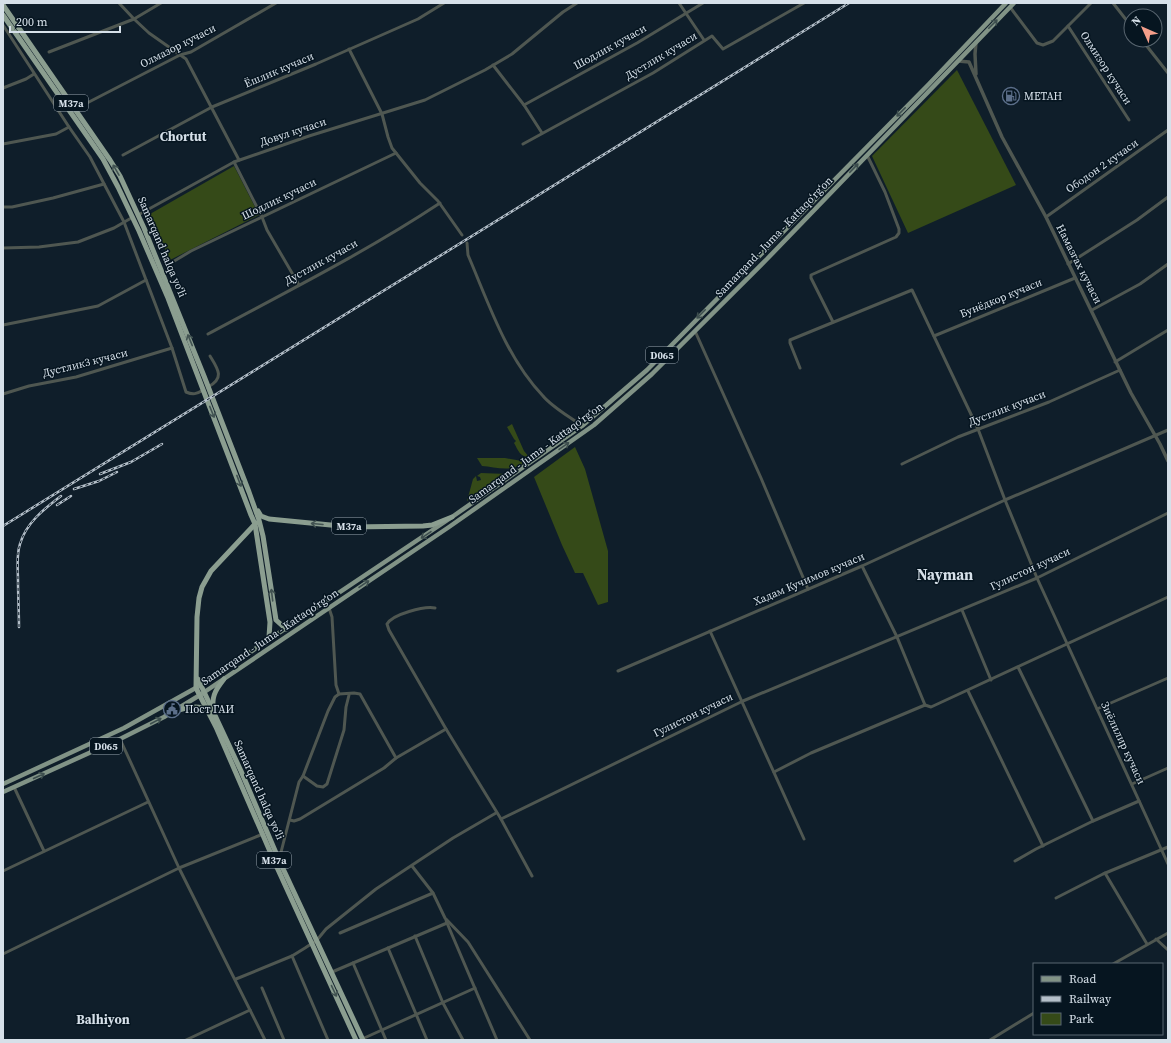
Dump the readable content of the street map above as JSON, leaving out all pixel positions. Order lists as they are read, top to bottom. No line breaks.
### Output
{"streets":{"highway":["M37a","Samarqand halqa yoʻli"],"main road":["Samarqand - Juma - Kattaqo‘rg‘on","D065"],"street":["Олмазор кучаси","Шодлик кучаси","Дустлик кучаси","Олмизор кучаси","Ёшлик кучаси","Довул кучаси","Ободон 2 кучаси","Намазгах кучаси","Бунёдкор кучаси","Дустлик3 кучаси","Гулистон кучаси","Хадам Кучимов кучаси","Зиёлилир кучаси"]},"crossings":[["Дустлик кучаси","Намазгах кучаси"],["Дустлик кучаси","Зиёлилир кучаси"],["Олмизор кучаси","Samarqand - Juma - Kattaqo‘rg‘on"],["M37a","Samarqand - Juma - Kattaqo‘rg‘on"],["M37a","Samarqand halqa yoʻli"],["Ободон 2 кучаси","Намазгах кучаси"],["Samarqand - Juma - Kattaqo‘rg‘on","Samarqand halqa yoʻli"],["Намазгах кучаси","Бунёдкор кучаси"],["Намазгах кучаси","Хадам Кучимов кучаси"],["Бунёдкор кучаси","Зиёлилир кучаси"],["Гулистон кучаси","Зиёлилир кучаси"],["Хадам Кучимов кучаси","Зиёлилир кучаси"]],"districts":["Chortut","Nayman","Balhiyon"],"places":{"fuel station":["МЕТАН"],"public building":["Пост ГАИ"]},"legend":["Road","Railway","Park"],"scale_bar":"200 m","north":"top left"}
